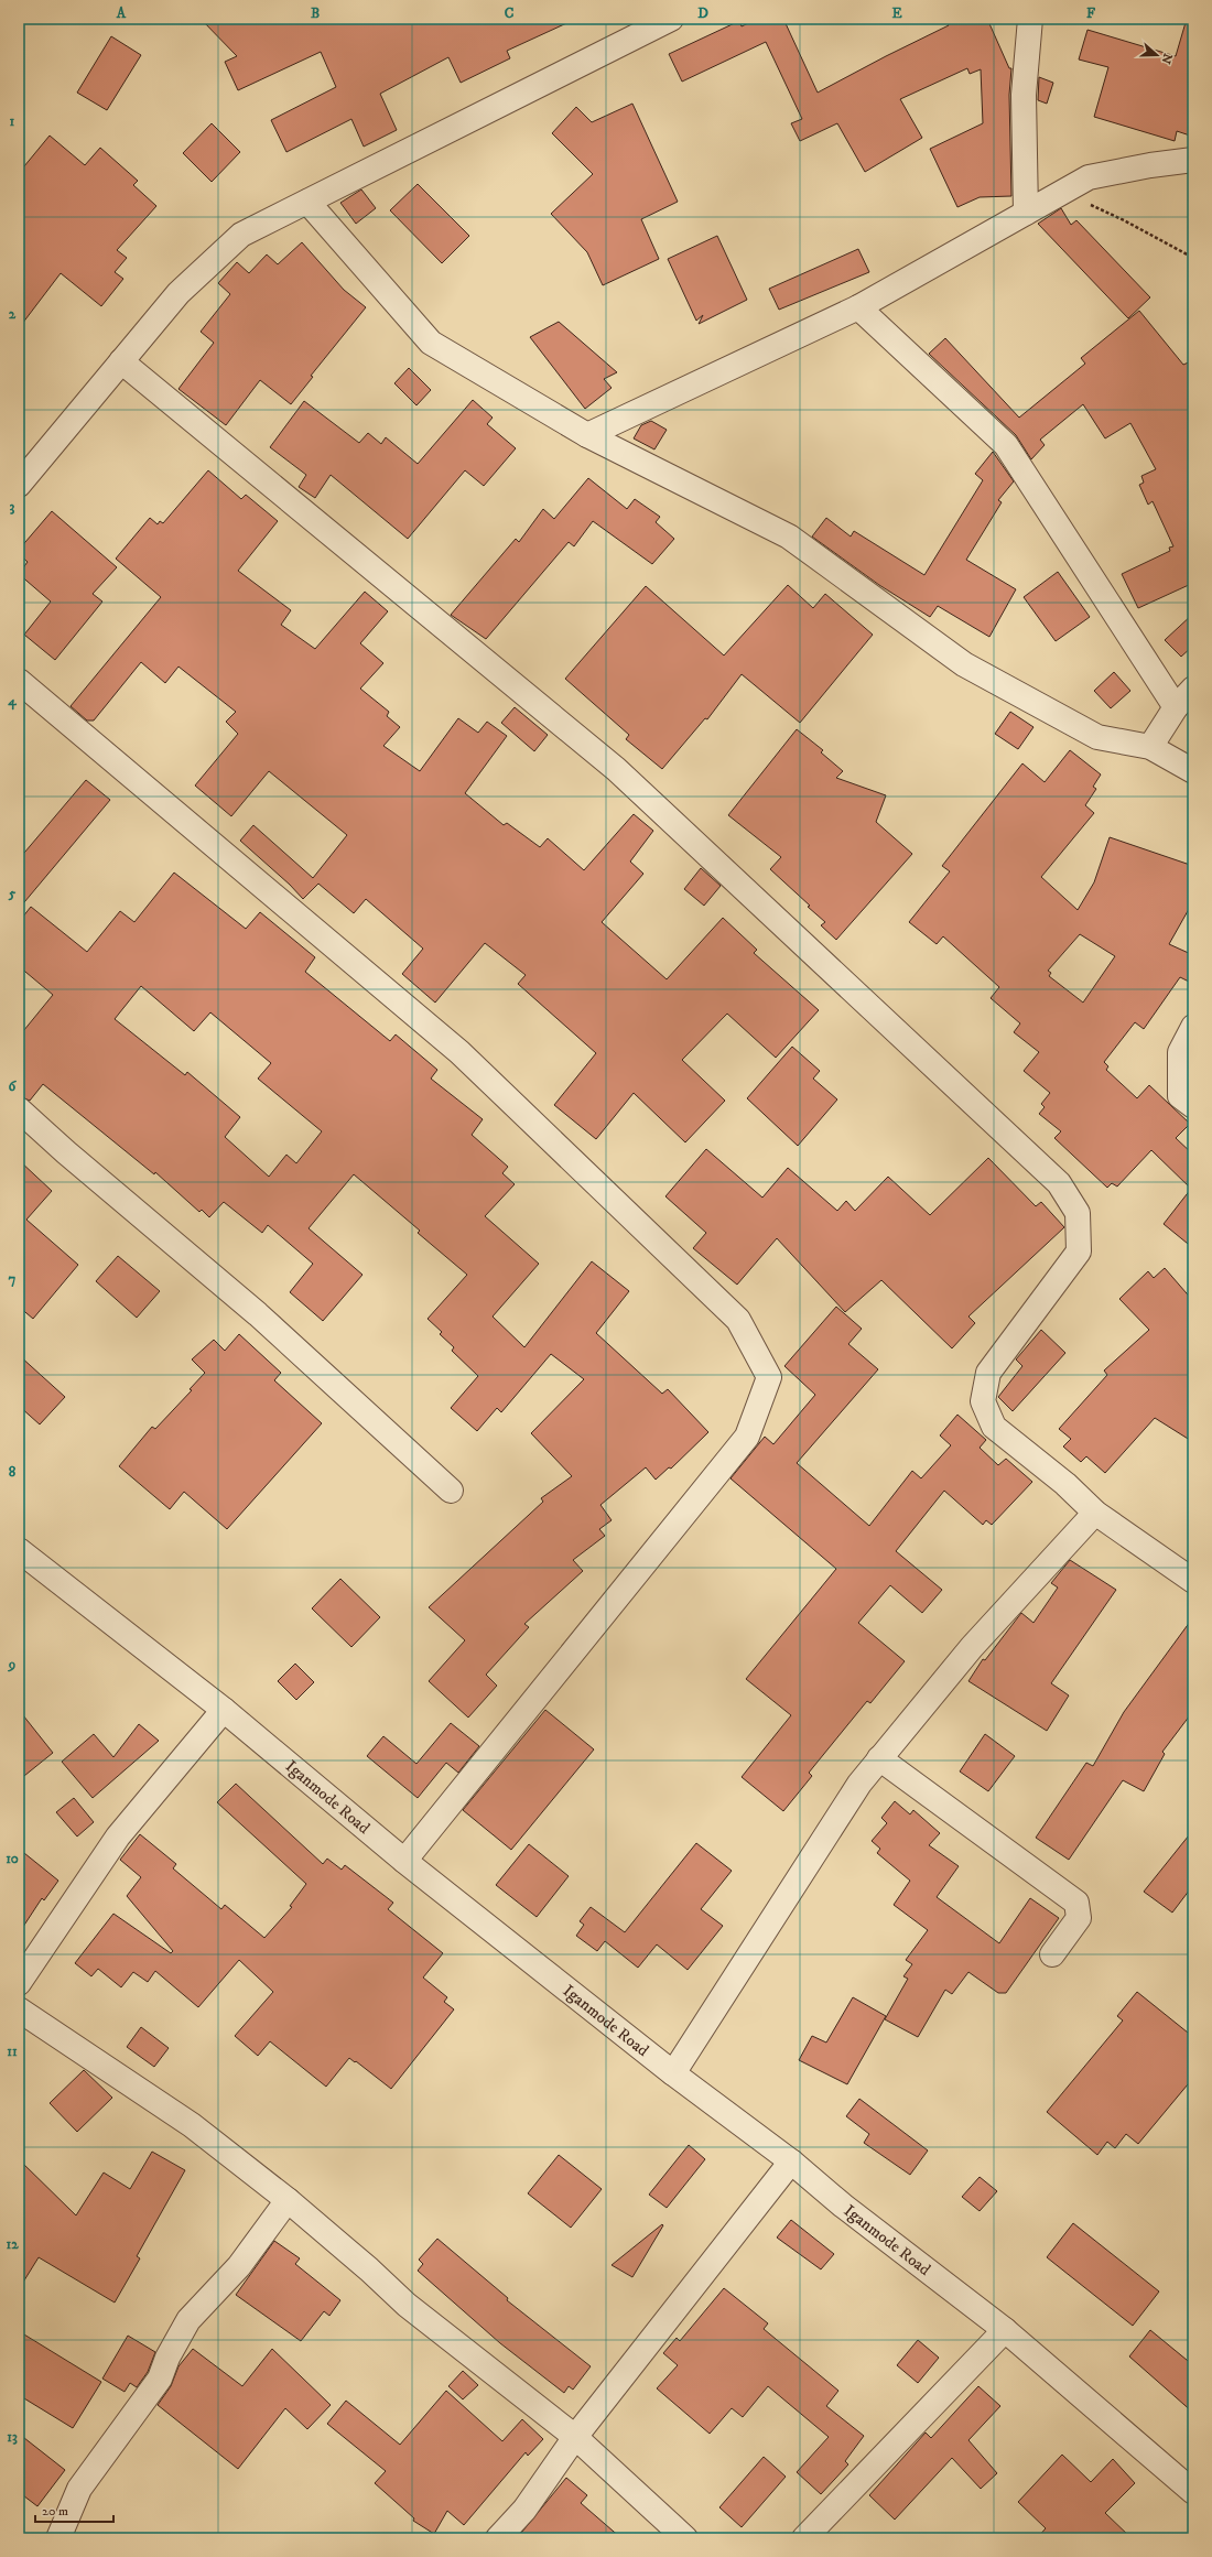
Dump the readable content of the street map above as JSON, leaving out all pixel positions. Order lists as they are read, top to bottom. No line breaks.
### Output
{"streets":{"street":["Iganmode Road"]},"scale_bar":"20 m","north":"right","grid":{"columns":["A","B","C","D","E","F"],"rows":["1","2","3","4","5","6","7","8","9","10","11","12","13"]}}
